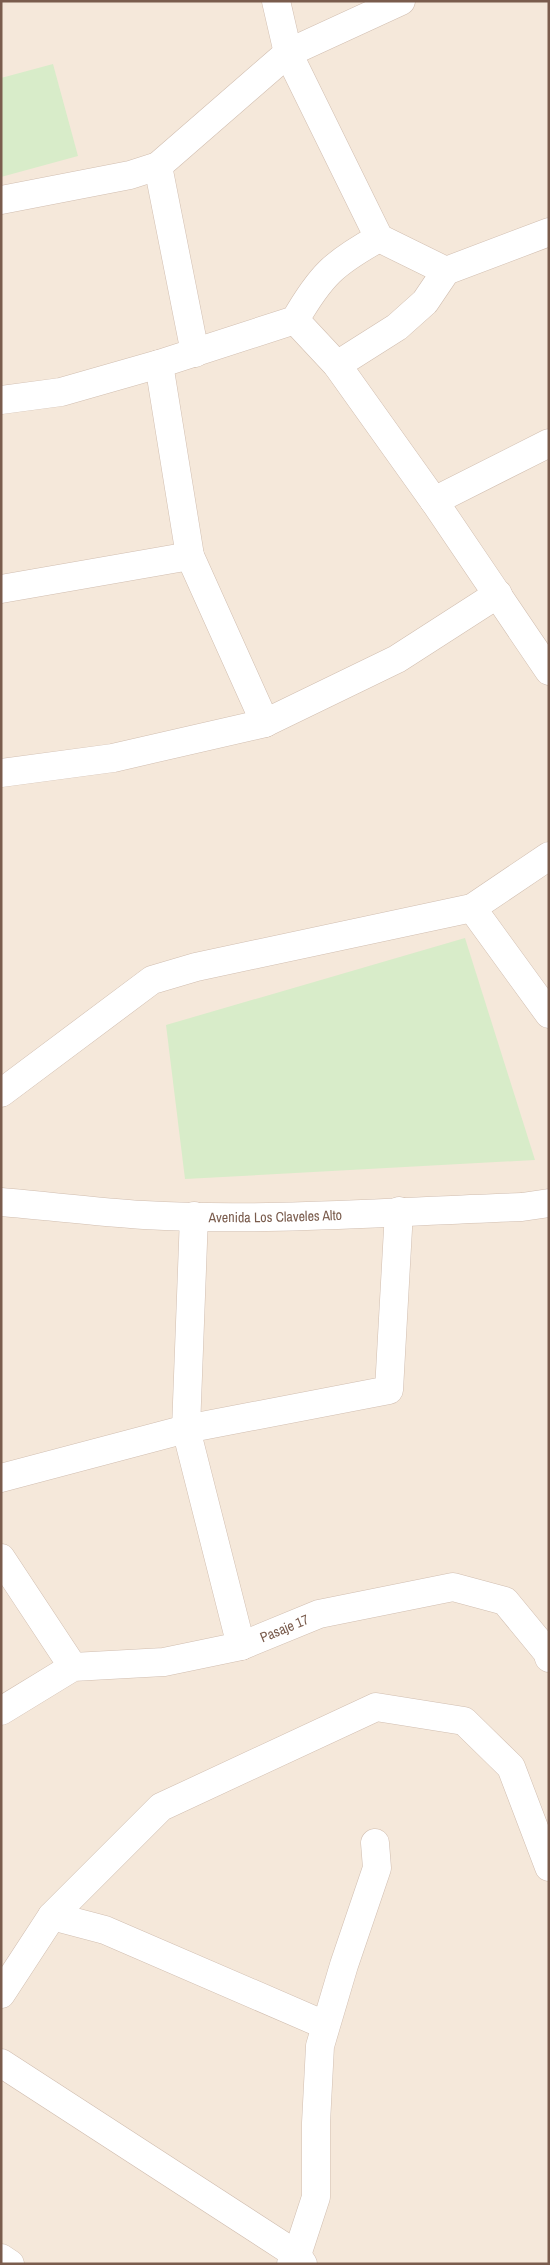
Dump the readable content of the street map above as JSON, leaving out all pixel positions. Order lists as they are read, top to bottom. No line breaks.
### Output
{"streets":{"street":["Avenida Los Claveles Alto","Pasaje 17"]}}
